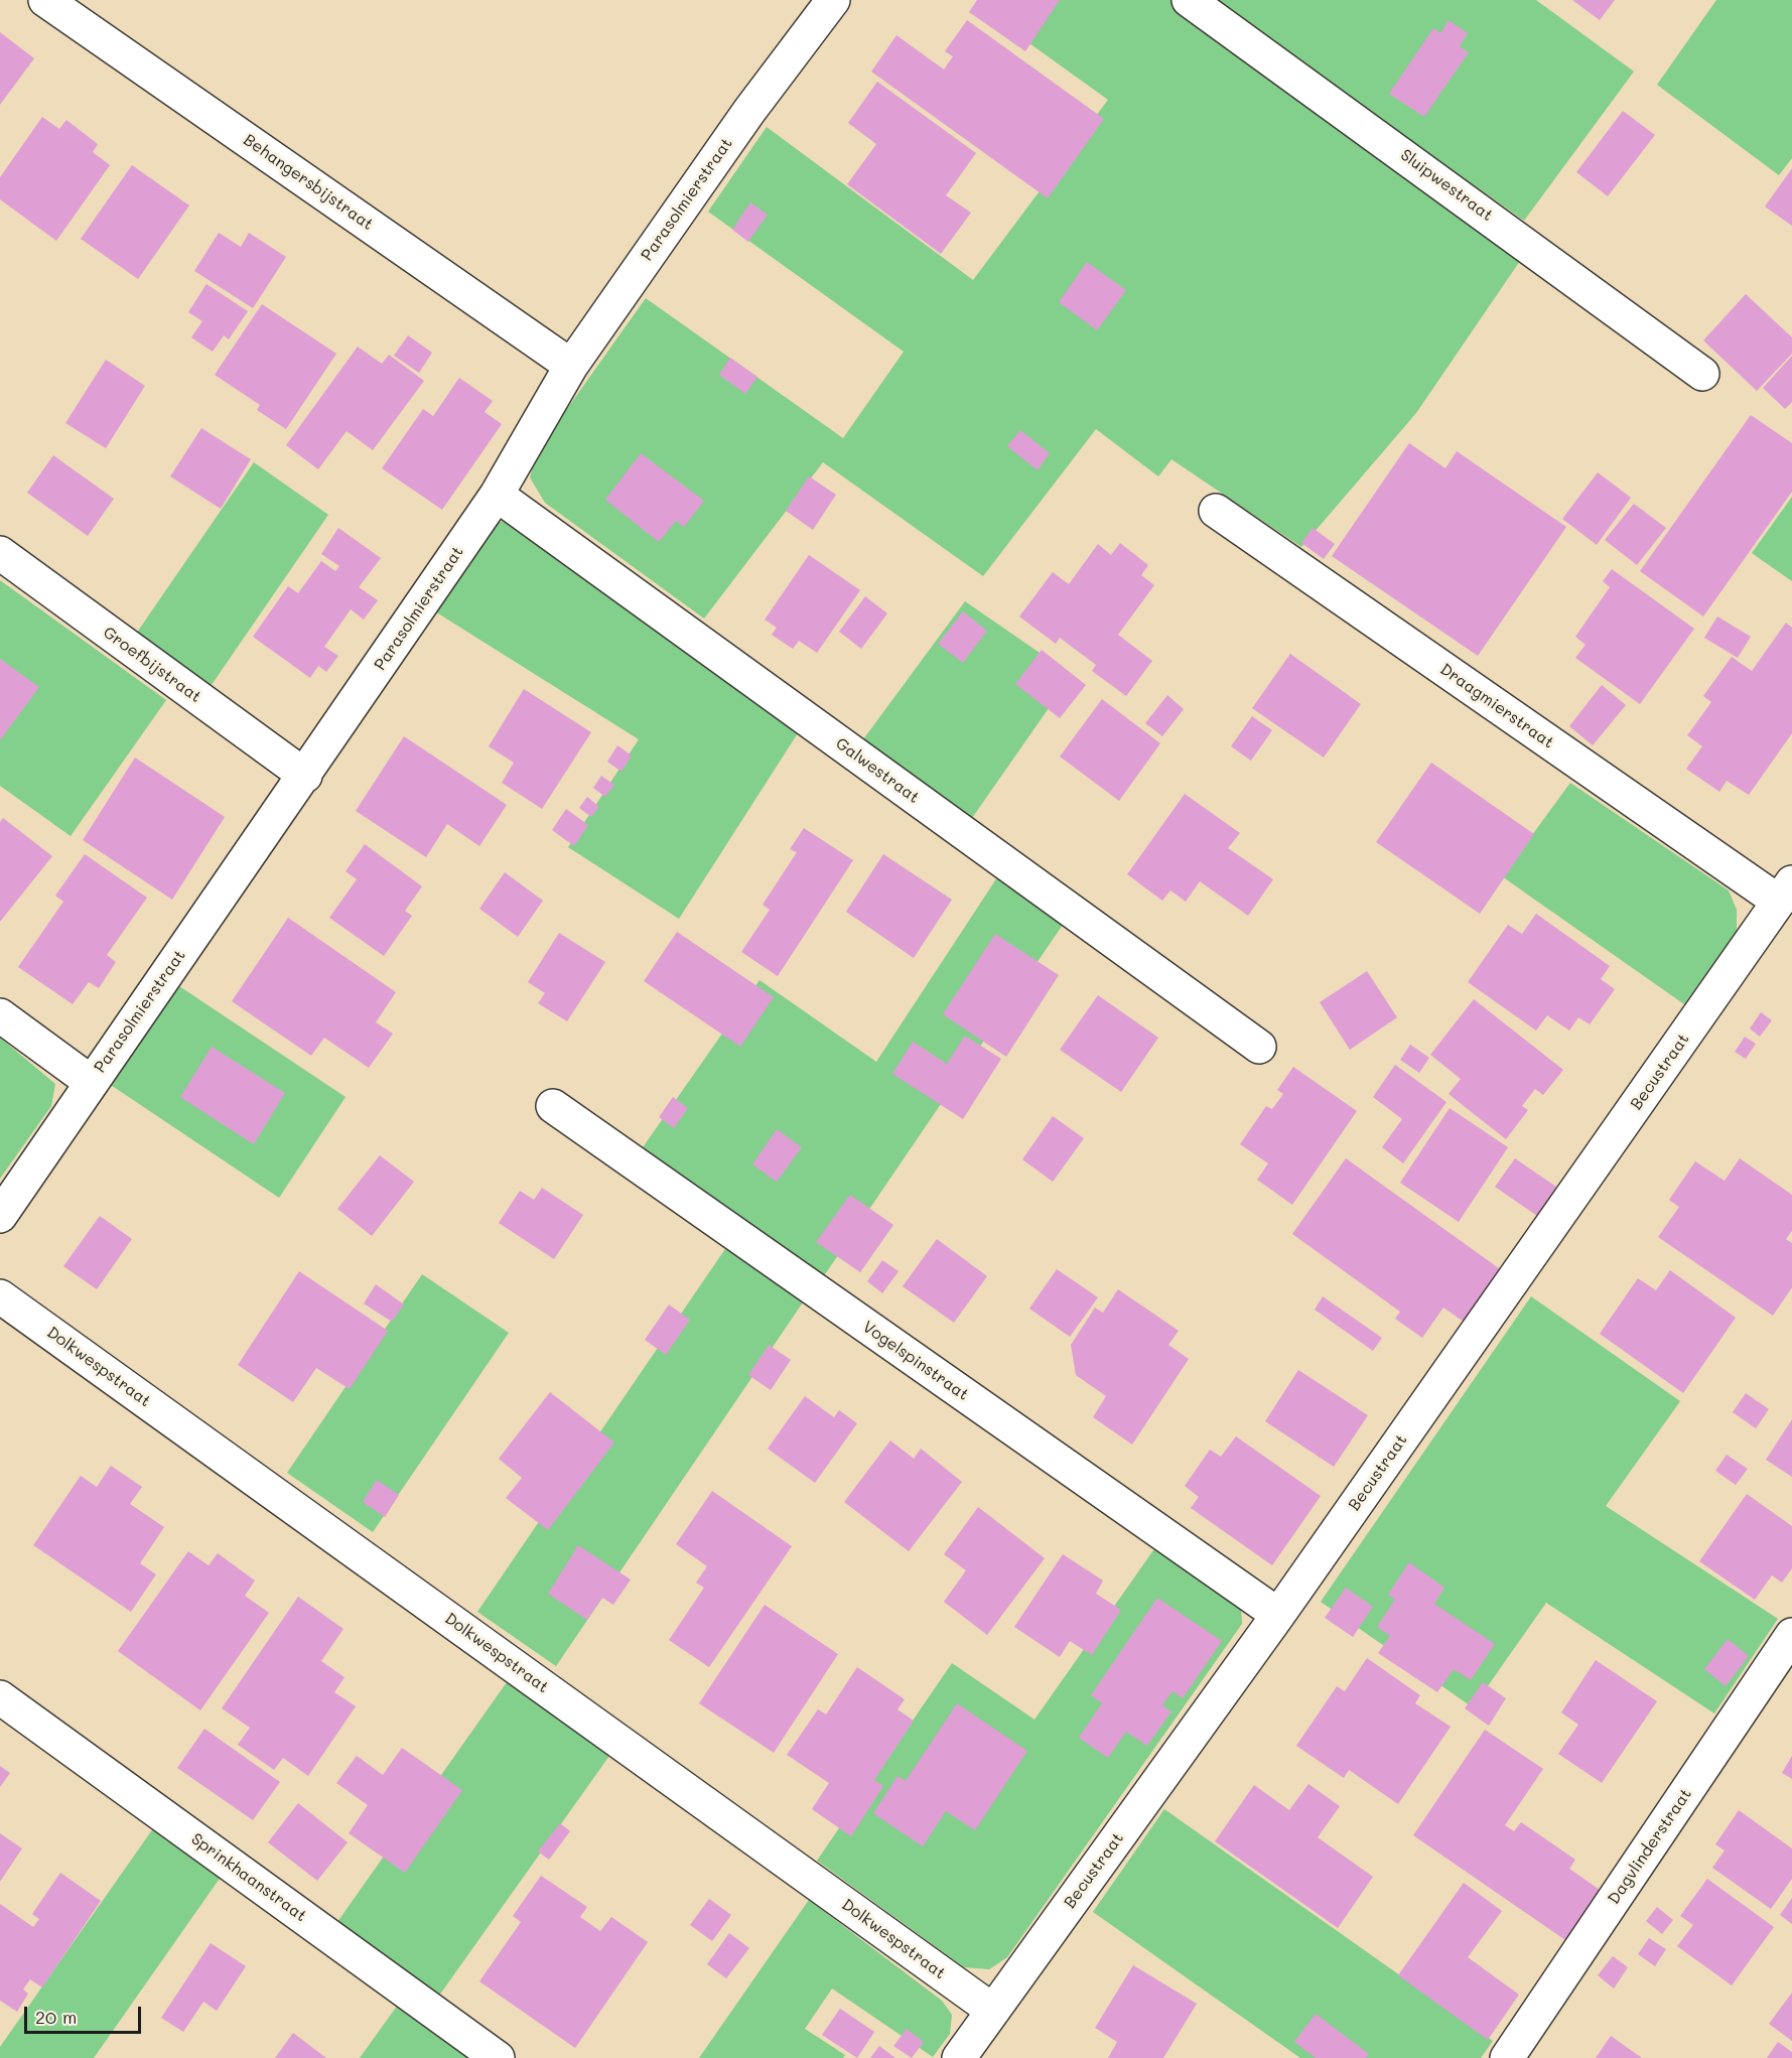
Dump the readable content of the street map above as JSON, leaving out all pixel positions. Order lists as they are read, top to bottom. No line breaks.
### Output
{"streets":{"street":["Behangersbijstraat","Sluipwestraat","Parasolmierstraat","Groefbijstraat","Draagmierstraat","Galwestraat","Becustraat","Vogelspinstraat","Dolkwespstraat","Dagvlinderstraat","Sprinkhaanstraat"]},"crossings":[["Behangersbijstraat","Parasolmierstraat"],["Parasolmierstraat","Groefbijstraat"],["Parasolmierstraat","Galwestraat"],["Draagmierstraat","Becustraat"],["Becustraat","Vogelspinstraat"],["Becustraat","Dolkwespstraat"]],"scale_bar":"20 m"}
